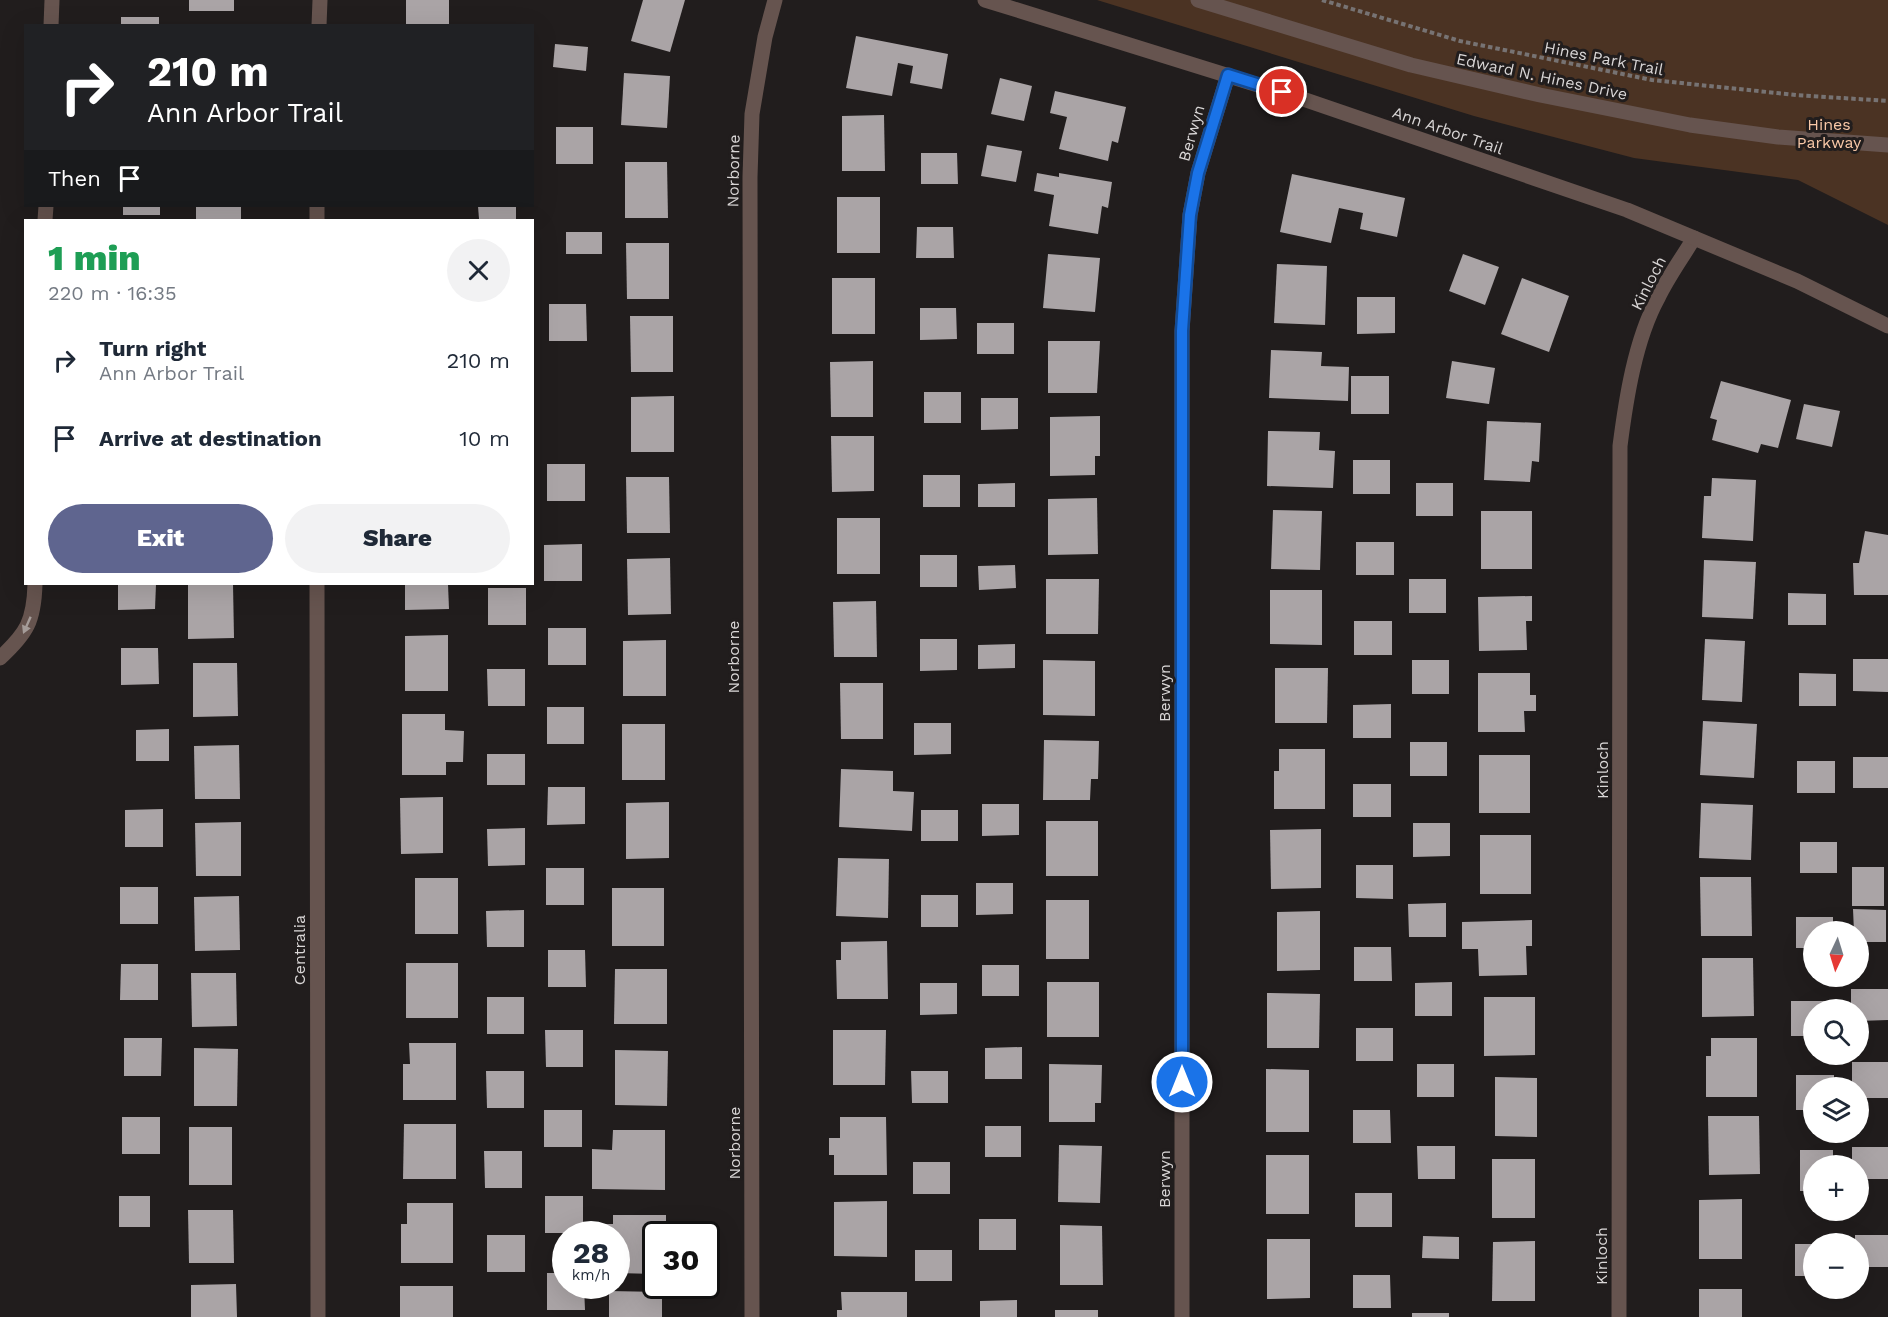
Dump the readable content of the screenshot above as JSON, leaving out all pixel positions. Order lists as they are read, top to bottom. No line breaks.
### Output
{"streets":{"street":["Edward N. Hines Drive","Ann Arbor Trail","Berwyn","Norborne","Kinloch","Centralia"],"path":["Hines Park Trail"]},"crossings":[["Ann Arbor Trail","Berwyn"],["Ann Arbor Trail","Kinloch"]],"parks":["Hines Parkway"],"north":"bottom","page":{"turn":["210 m","Ann Arbor Trail"],"then":"Then","heading":["1 min","220 m · 16:35"],"list":[{"name":"Turn right","note":"Ann Arbor Trail","value":"210 m"},{"name":"Arrive at destination","value":"10 m"}],"buttons":["Exit","Share"],"map_buttons":["+","−"],"speed":"28 km/h","limit":"30"}}
